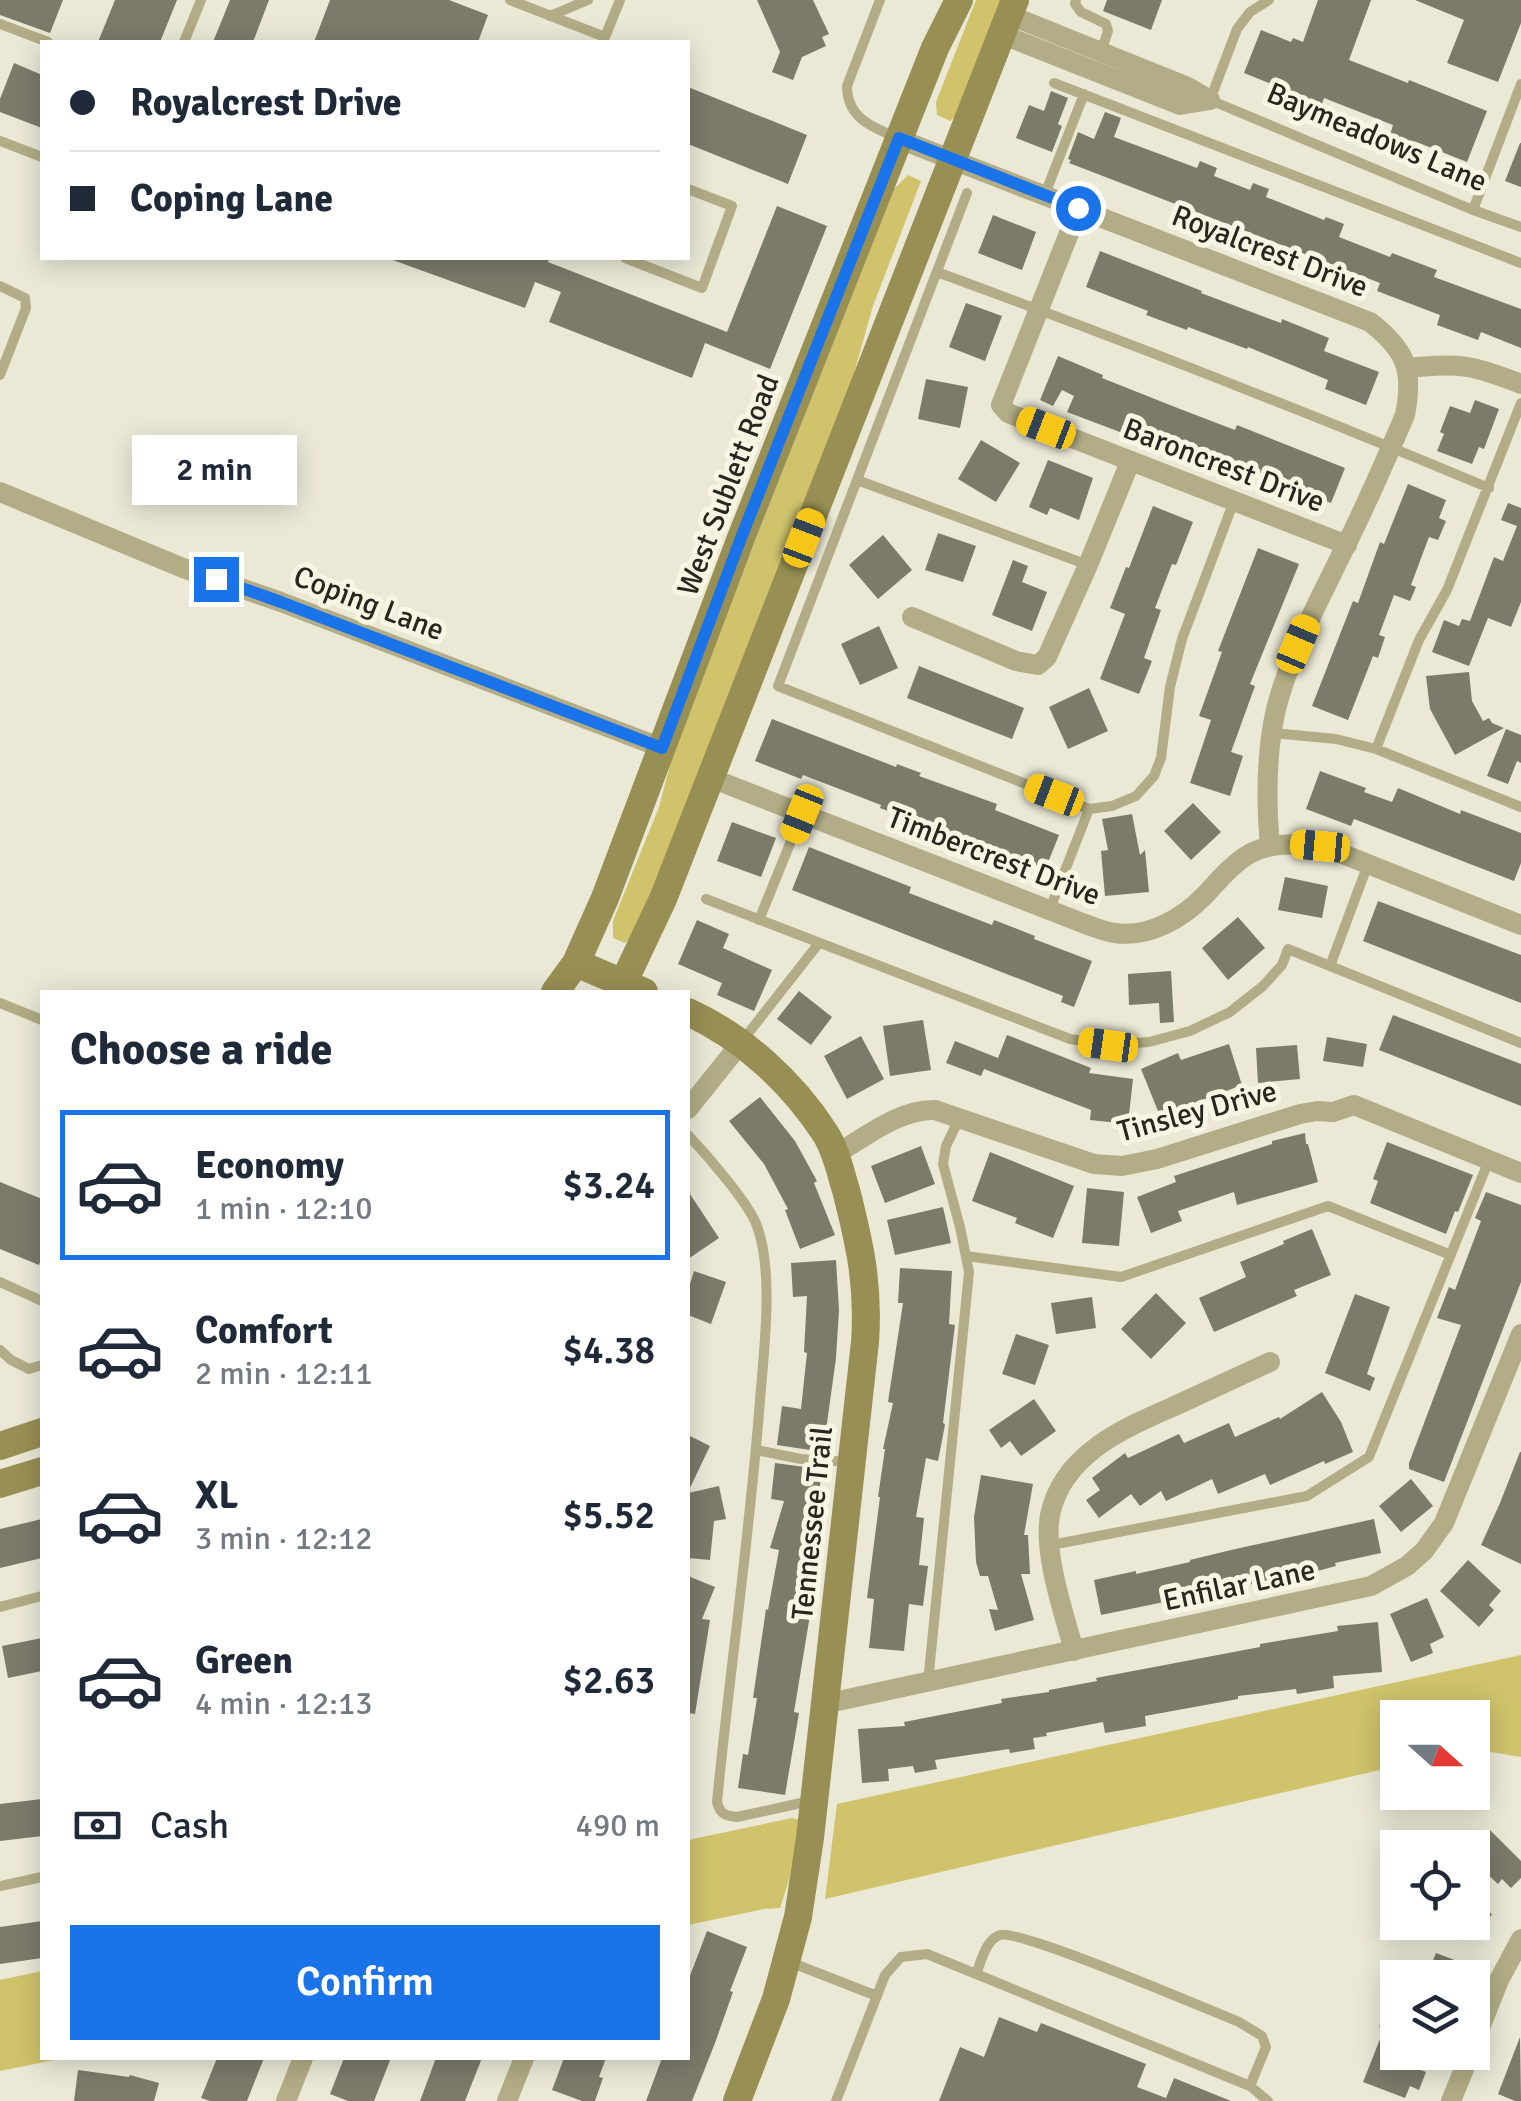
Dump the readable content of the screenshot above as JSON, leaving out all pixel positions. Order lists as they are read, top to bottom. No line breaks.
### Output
{"streets":{"main road":["West Sublett Road","Tennessee Trail"],"street":["Baymeadows Lane","Royalcrest Drive","Baroncrest Drive","Coping Lane","Timbercrest Drive","Tinsley Drive","Enfilar Lane"]},"crossings":[["Royalcrest Drive","Baroncrest Drive"],["Royalcrest Drive","West Sublett Road"],["West Sublett Road","Coping Lane"],["Tinsley Drive","Tennessee Trail"],["Tennessee Trail","Enfilar Lane"]],"north":"right","page":{"banner":["Royalcrest Drive","Coping Lane"],"bubble":"2 min","heading":"Choose a ride","list":[{"name":"Economy","note":"1 min · 12:10","value":"$3.24"},{"name":"Comfort","note":"2 min · 12:11","value":"$4.38"},{"name":"XL","note":"3 min · 12:12","value":"$5.52"},{"name":"Green","note":"4 min · 12:13","value":"$2.63"}],"pay":["Cash","490 m"],"buttons":"Confirm"}}
